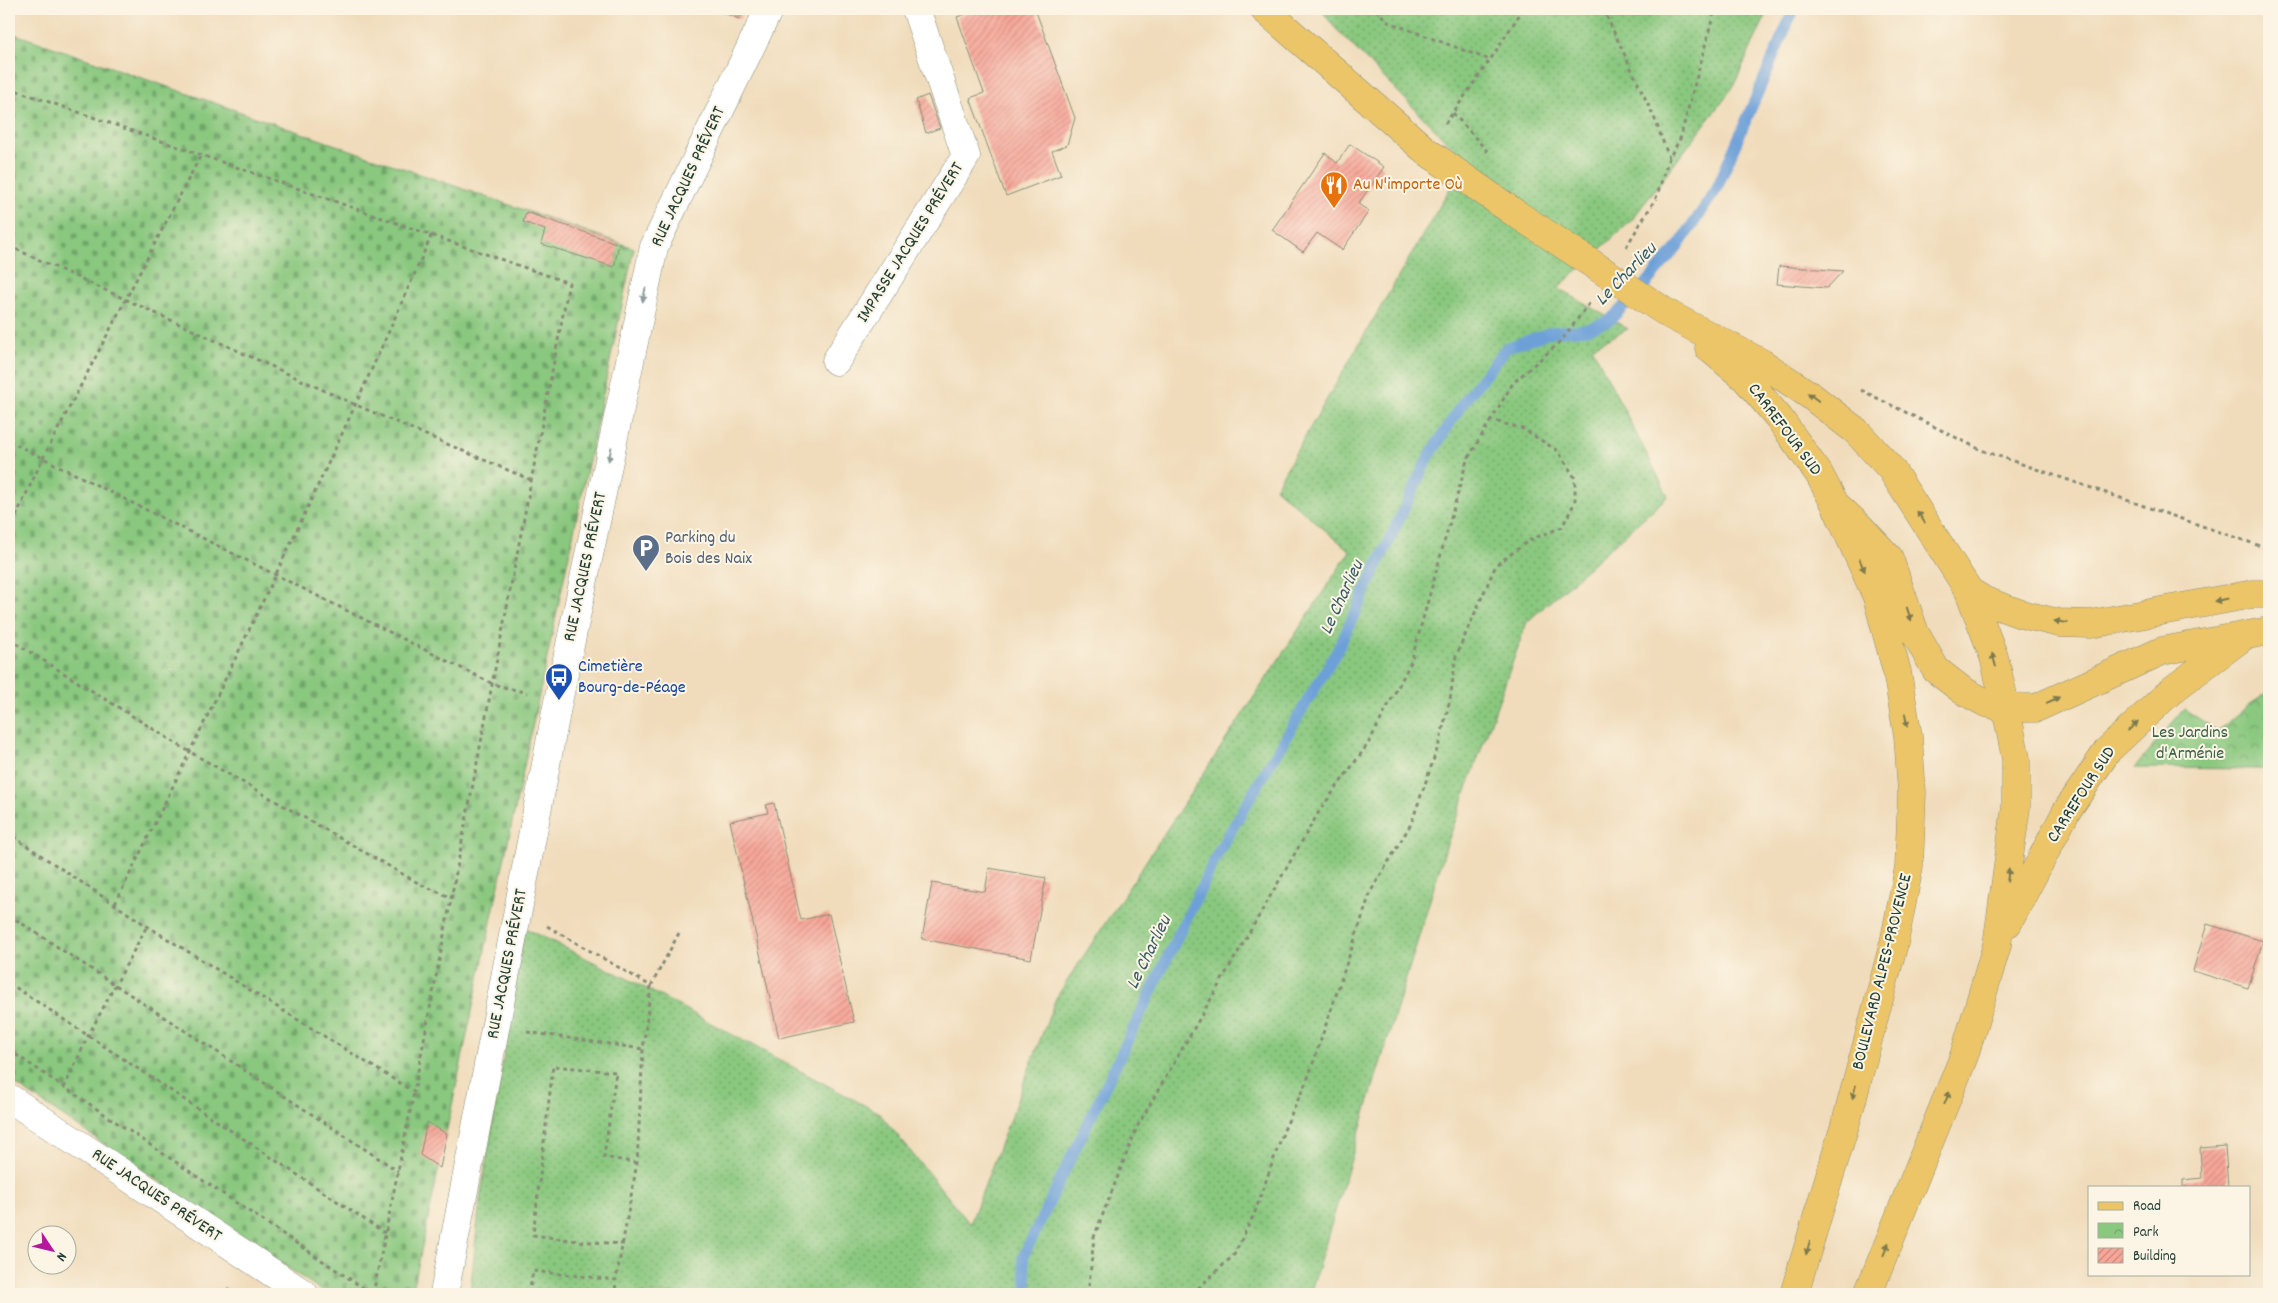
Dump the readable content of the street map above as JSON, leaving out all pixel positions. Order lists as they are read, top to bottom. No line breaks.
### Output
{"streets":{"main road":["CARREFOUR SUD","BOULEVARD ALPES-PROVENCE"],"street":["RUE JACQUES PRÉVERT","IMPASSE JACQUES PRÉVERT"]},"crossings":[["CARREFOUR SUD","BOULEVARD ALPES-PROVENCE"]],"one_way":["RUE JACQUES PRÉVERT"],"water":["Le Charlieu"],"parks":["Les Jardins d'Arménie"],"places":{"restaurant":["Au N'importe Où"],"parking":["Parking du Bois des Naix"],"bus stop":["Cimetière Bourg-de-Péage"]},"legend":["Road","Park","Building"],"north":"bottom right"}
